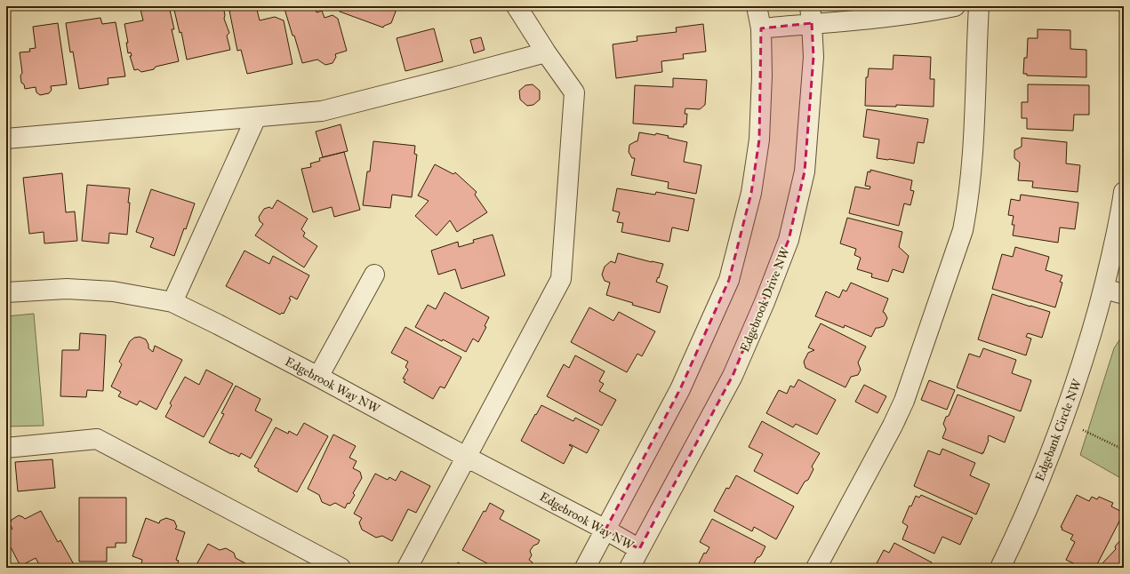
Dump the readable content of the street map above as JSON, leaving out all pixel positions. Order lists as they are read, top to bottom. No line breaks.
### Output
{"streets":{"street":["Edgebrook Drive NW","Edgebrook Way NW","Edgebank Circle NW"]},"crossings":[["Edgebrook Drive NW","Edgebrook Way NW"]]}
